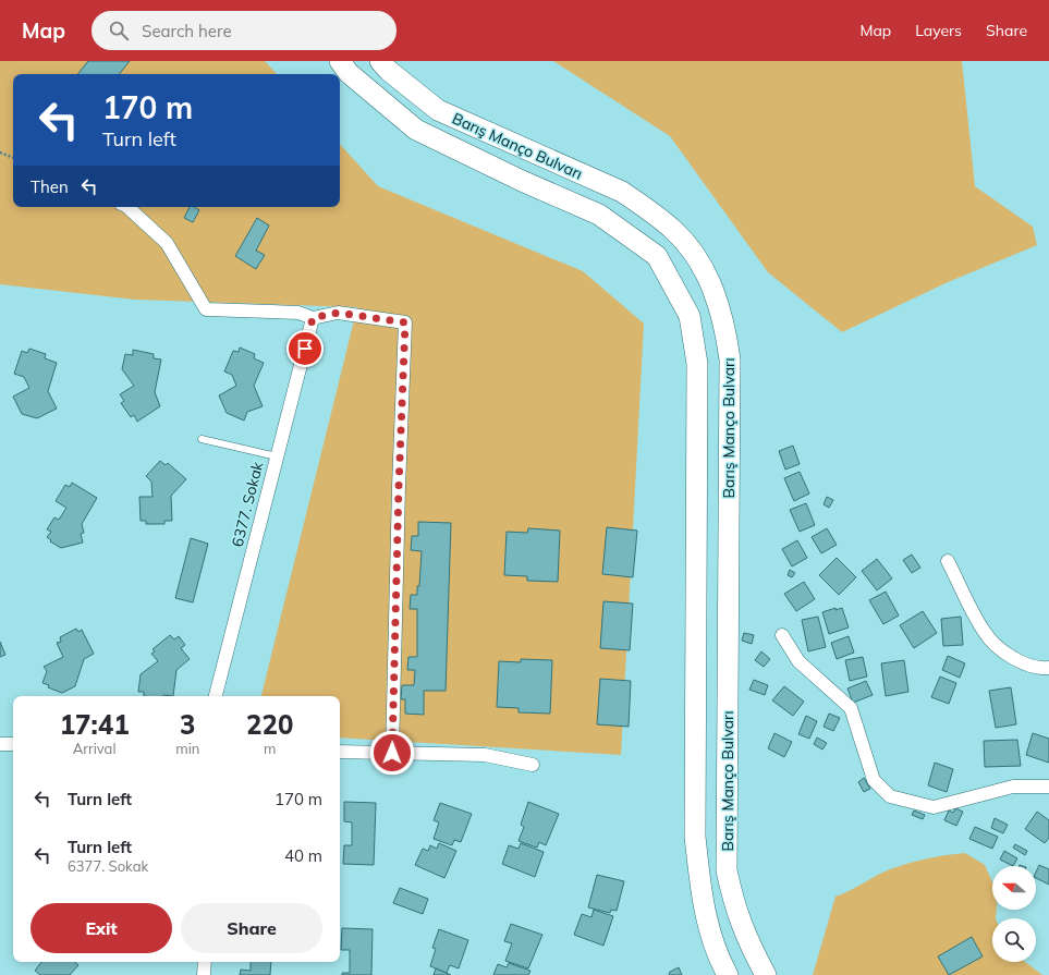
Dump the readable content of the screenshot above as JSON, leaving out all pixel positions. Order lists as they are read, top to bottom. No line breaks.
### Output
{"streets":{"main road":["Barış Manço Bulvarı"],"street":["6377. Sokak"]},"north":"left","page":{"header":"Map","search":"Search here","nav":["Map","Layers","Share"],"turn":["170 m","Turn left"],"then":"Then","eta":["17:41","Arrival","3","min","220","m"],"list":[{"name":"Turn left","value":"170 m"},{"name":"Turn left","note":"6377. Sokak","value":"40 m"}],"buttons":["Exit","Share"]}}
